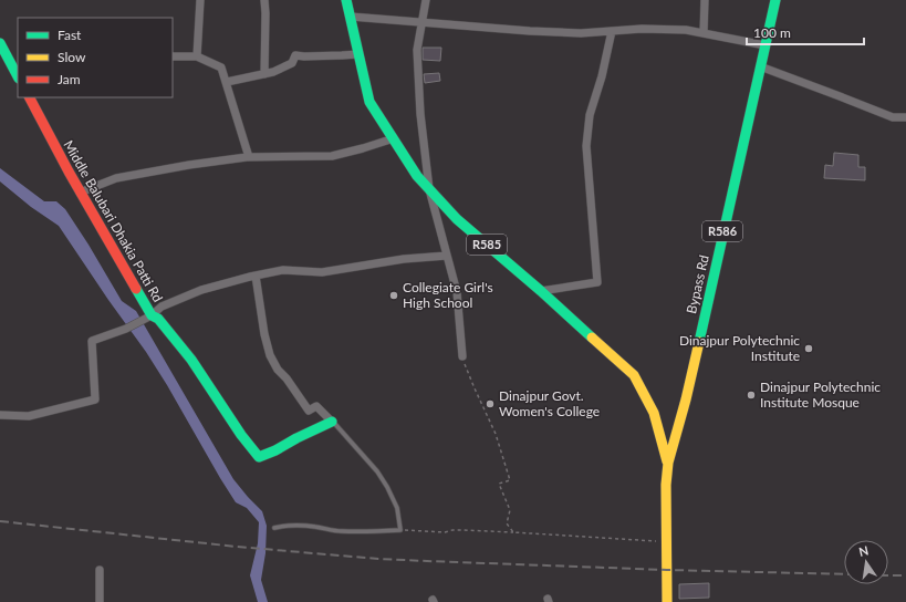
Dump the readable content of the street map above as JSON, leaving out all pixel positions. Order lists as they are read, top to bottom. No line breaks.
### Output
{"streets":{"main road":["Middle Balubari Dhakia Patti Rd","R586","R585","Bypass Rd"]},"crossings":[["R585","Bypass Rd"]],"places":["Collegiate Girl's High School","Dinajpur Polytechnic Institute","Dinajpur Polytechnic Institute Mosque","Dinajpur Govt. Women's College"],"legend":["Fast","Slow","Jam"],"scale_bar":"100 m","north":"top"}
